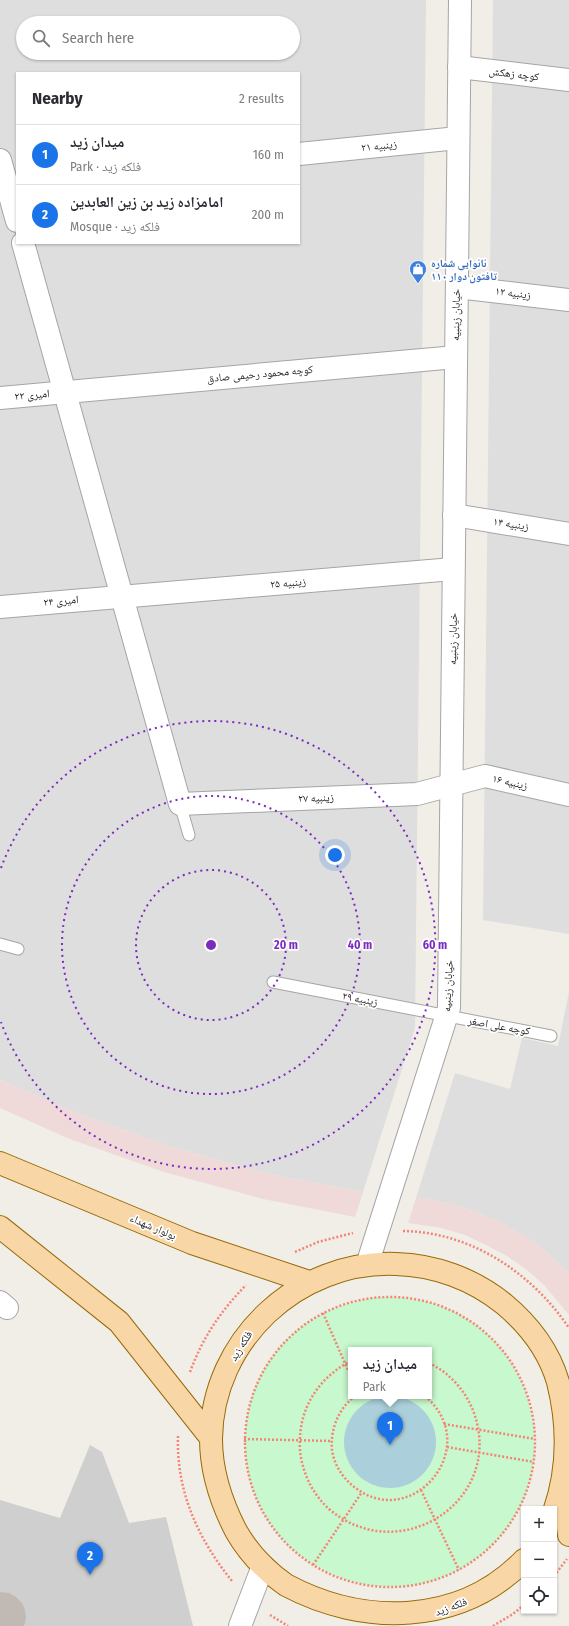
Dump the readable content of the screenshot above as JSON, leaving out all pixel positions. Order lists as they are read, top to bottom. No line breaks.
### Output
{"streets":{"main road":["بولوار شهداء","فلکه زید"],"street":["کوچه زهکش","زینبیه ۲۱","زینبیه ۱۲","خیابان زینبیه","کوچه محمود رحیمی صادق","امیری ۲۲","زینبیه ۱۴","زینبیه ۲۵","امیری ۲۴","زینبیه ۱۶","زینبیه ۲۷"],"lane":["زینبیه ۲۹","کوچه علی اصغر"]},"crossings":[["کوچه زهکش","خیابان زینبیه"],["زینبیه ۲۱","خیابان زینبیه"],["زینبیه ۱۲","خیابان زینبیه"],["خیابان زینبیه","کوچه محمود رحیمی صادق"],["خیابان زینبیه","زینبیه ۱۴"],["خیابان زینبیه","زینبیه ۲۵"],["خیابان زینبیه","زینبیه ۱۶"],["خیابان زینبیه","زینبیه ۲۷"],["خیابان زینبیه","زینبیه ۲۹"],["خیابان زینبیه","کوچه علی اصغر"],["خیابان زینبیه","فلکه زید"],["کوچه محمود رحیمی صادق","امیری ۲۲"],["زینبیه ۲۵","امیری ۲۴"],["زینبیه ۱۶","زینبیه ۲۷"],["زینبیه ۲۹","کوچه علی اصغر"],["بولوار شهداء","فلکه زید"]],"places":{"shop":["نانوایی شماره ۱۱۰ تافتون دوار"]},"page":{"search":"Search here","heading":["Nearby","2 results"],"list":[{"mark":"1","name":"میدان زید","note":"Park · فلکه زید","value":"160 m"},{"mark":"2","name":"امامزاده زید بن زین العابدین","note":"Mosque · فلکه زید","value":"200 m"}],"popup":["میدان زید","Park"],"pins":["1","2"],"map_buttons":["+","−"]},"rings":["20 m","40 m","60 m"]}
